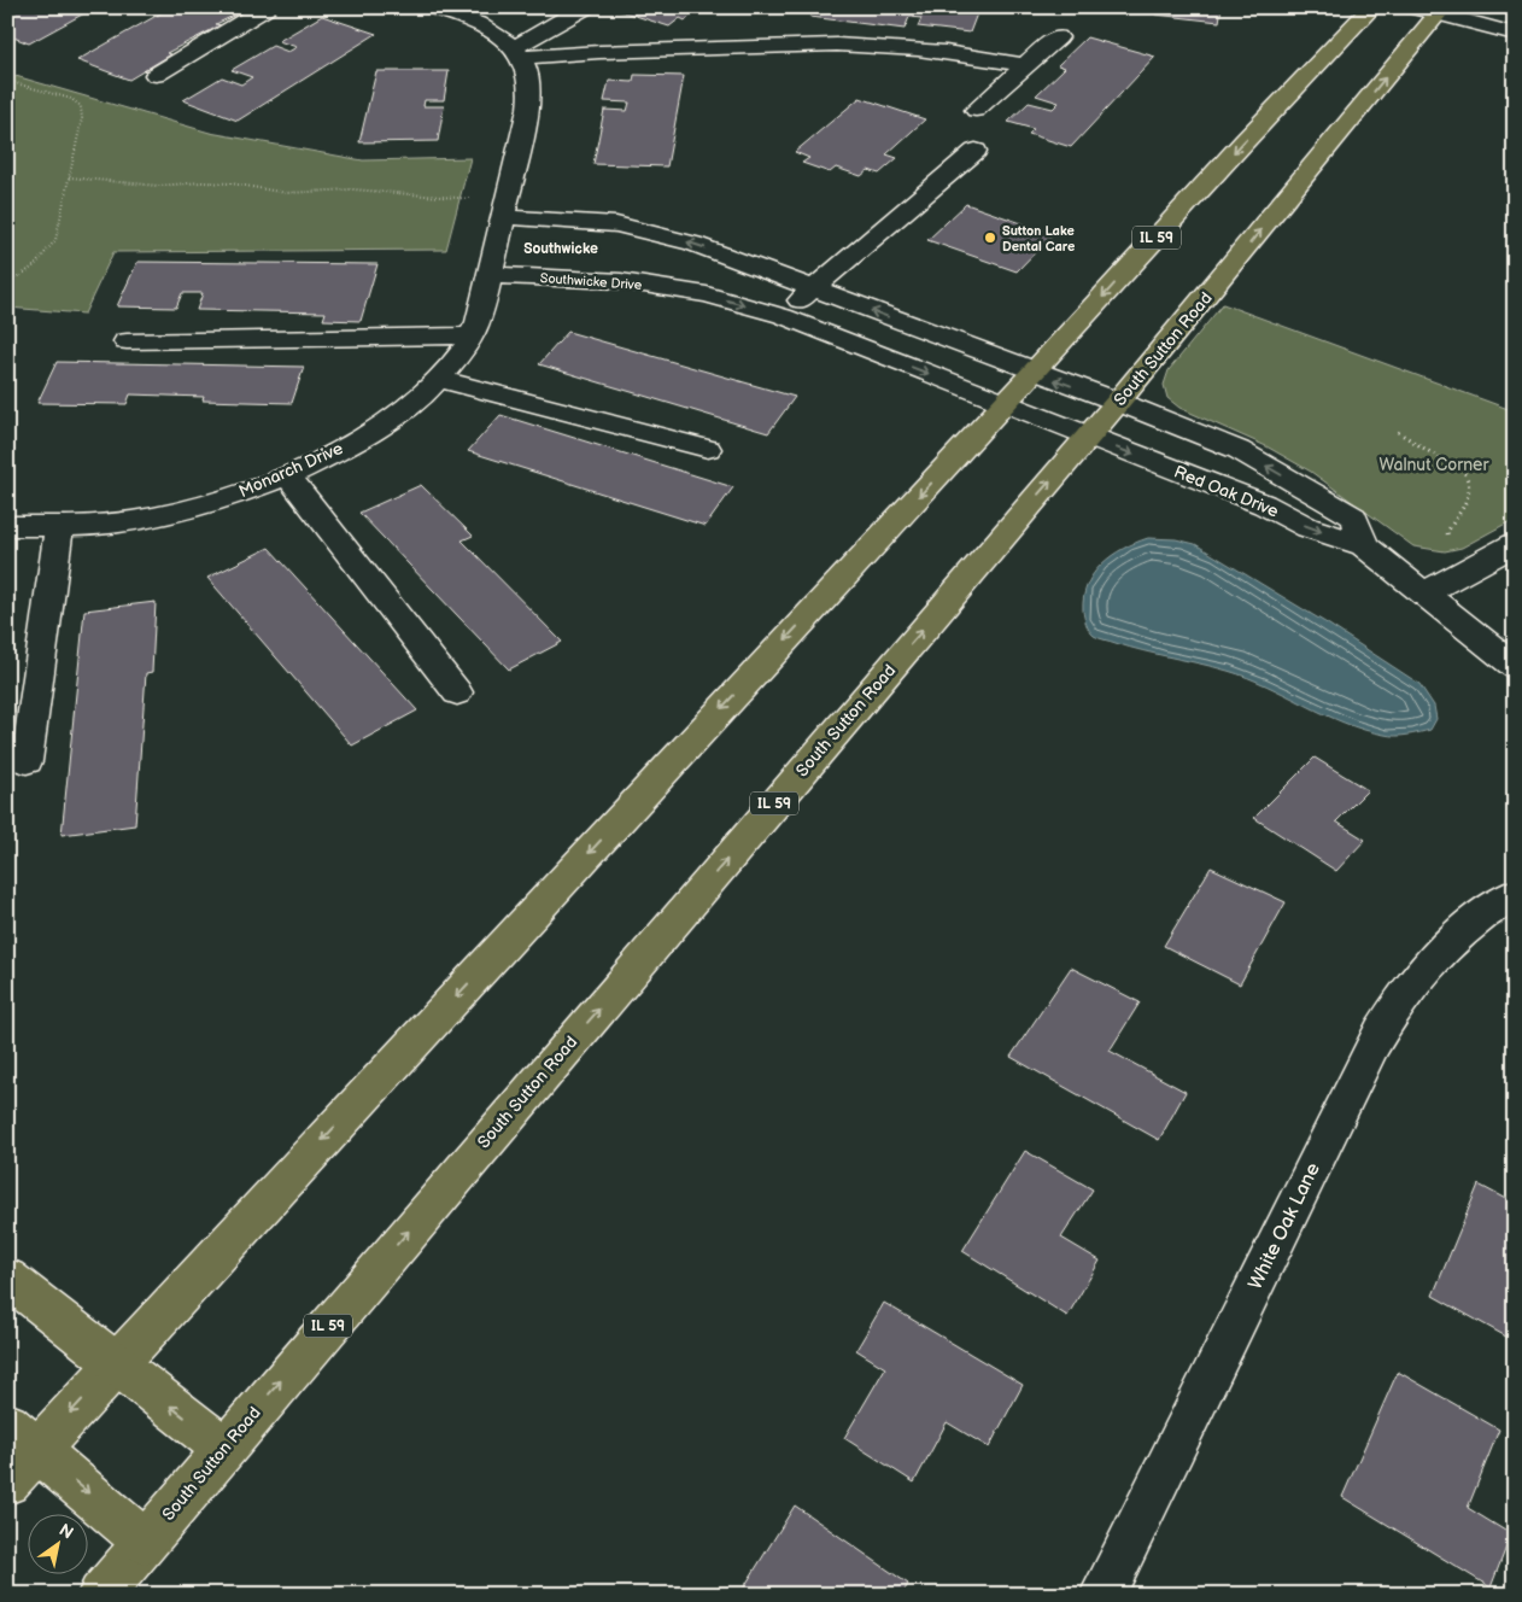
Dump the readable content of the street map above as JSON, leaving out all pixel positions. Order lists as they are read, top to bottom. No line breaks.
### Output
{"streets":{"main road":["IL 59","South Sutton Road"],"street":["Southwicke Drive","Monarch Drive","Red Oak Drive","White Oak Lane"]},"crossings":[["IL 59","Southwicke Drive"],["Southwicke Drive","South Sutton Road"],["Southwicke Drive","Monarch Drive"],["Southwicke Drive","Red Oak Drive"],["South Sutton Road","Red Oak Drive"]],"districts":["Southwicke"],"parks":["Walnut Corner"],"places":["Sutton Lake Dental Care"],"north":"top right"}
